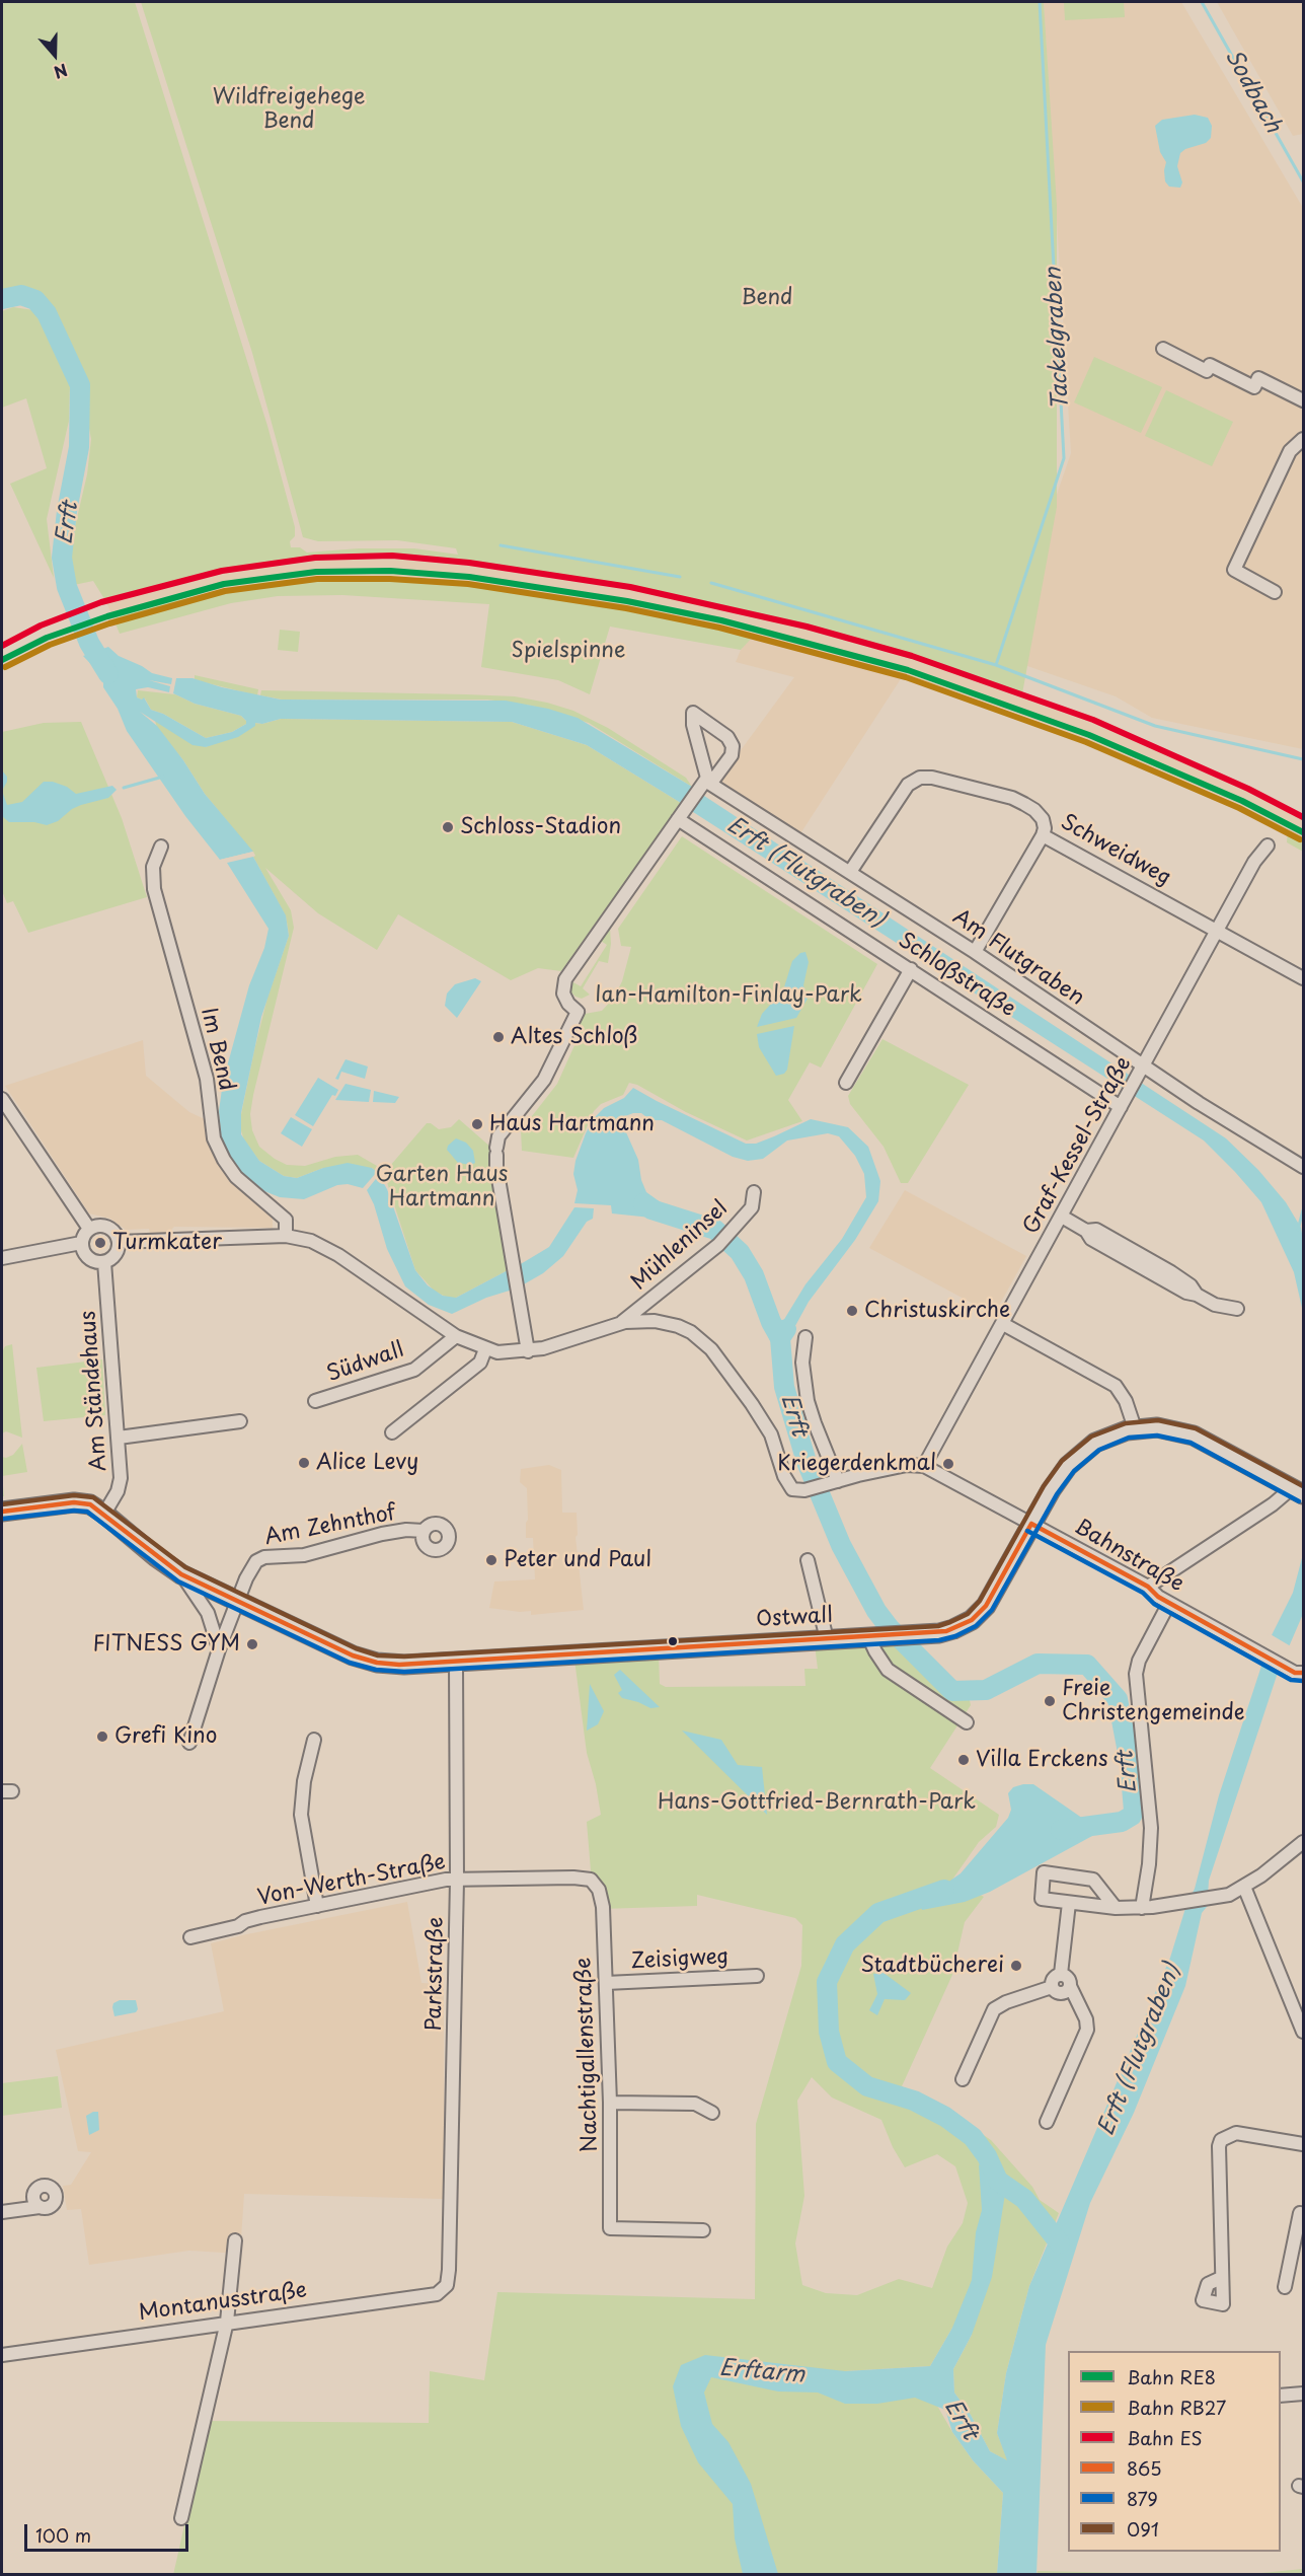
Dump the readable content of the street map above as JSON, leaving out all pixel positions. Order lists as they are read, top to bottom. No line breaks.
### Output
{"streets":{"main road":["Ostwall"],"street":["Schweidweg","Am Flutgraben","Schloßstraße","Im Bend","Graf-Kessel-Straße","Mühleninsel","Südwall","Am Ständehaus","Am Zehnthof","Bahnstraße","Von-Werth-Straße","Zeisigweg","Parkstraße","Nachtigallenstraße","Montanusstraße"]},"crossings":[["Schweidweg","Am Flutgraben"],["Schweidweg","Graf-Kessel-Straße"],["Am Flutgraben","Graf-Kessel-Straße"],["Schloßstraße","Graf-Kessel-Straße"],["Graf-Kessel-Straße","Bahnstraße"],["Am Ständehaus","Ostwall"],["Am Zehnthof","Ostwall"],["Bahnstraße","Ostwall"],["Ostwall","Parkstraße"],["Von-Werth-Straße","Parkstraße"],["Von-Werth-Straße","Nachtigallenstraße"],["Zeisigweg","Nachtigallenstraße"],["Parkstraße","Montanusstraße"]],"water":["Sodbach","Tackelgraben","Erft","Erft (Flutgraben)","Erftarm"],"parks":["Wildfreigehege Bend","Bend","Spielspinne","Ian-Hamilton-Finlay-Park","Garten Haus Hartmann","Hans-Gottfried-Bernrath-Park"],"places":["Schloss-Stadion","Altes Schloß","Haus Hartmann","Turmkater","Christuskirche","Alice Levy","Kriegerdenkmal","Peter und Paul","FITNESS GYM","Freie Christengemeinde","Grefi Kino","Villa Erckens","Stadtbücherei"],"lines":["rail line ES","rail line RE8","rail line RB27","transit line 091","transit line 879","transit line 865"],"legend":["Bahn RE8","Bahn RB27","Bahn ES","865","879","091"],"scale_bar":"100 m","north":"bottom"}
